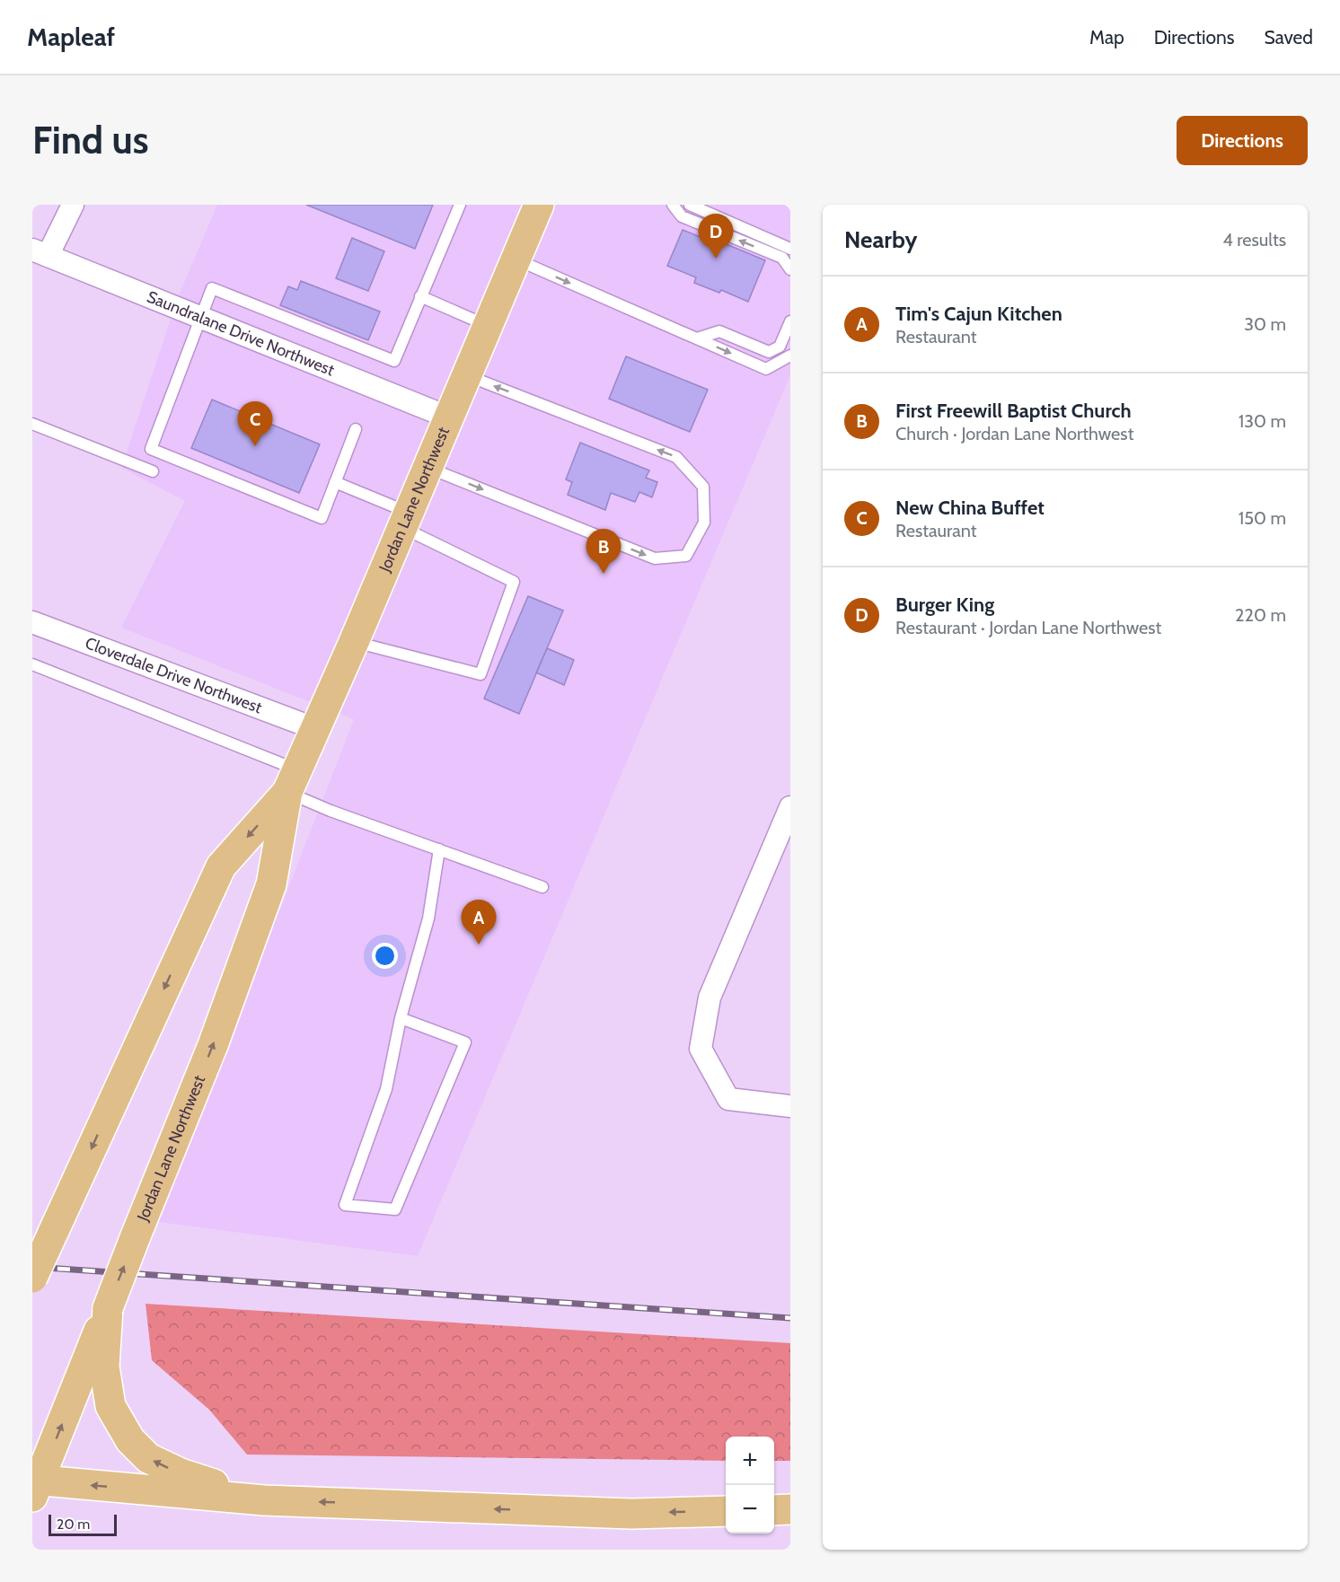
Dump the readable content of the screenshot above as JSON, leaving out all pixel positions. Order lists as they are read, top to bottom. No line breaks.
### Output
{"streets":{"main road":["Jordan Lane Northwest"],"street":["Saundralane Drive Northwest","Cloverdale Drive Northwest"]},"crossings":[["Saundralane Drive Northwest","Jordan Lane Northwest"],["Jordan Lane Northwest","Cloverdale Drive Northwest"]],"scale_bar":"20 m","page":{"header":"Mapleaf","nav":["Map","Directions","Saved"],"buttons":"Directions","title":"Find us","heading":["Nearby","4 results"],"pins":["D","C","B","A"],"list":[{"mark":"A","name":"Tim's Cajun Kitchen","note":"Restaurant","value":"30 m"},{"mark":"B","name":"First Freewill Baptist Church","note":"Church · Jordan Lane Northwest","value":"130 m"},{"mark":"C","name":"New China Buffet","note":"Restaurant","value":"150 m"},{"mark":"D","name":"Burger King","note":"Restaurant · Jordan Lane Northwest","value":"220 m"}],"map_buttons":["+","−"],"scale":"20 m"}}
